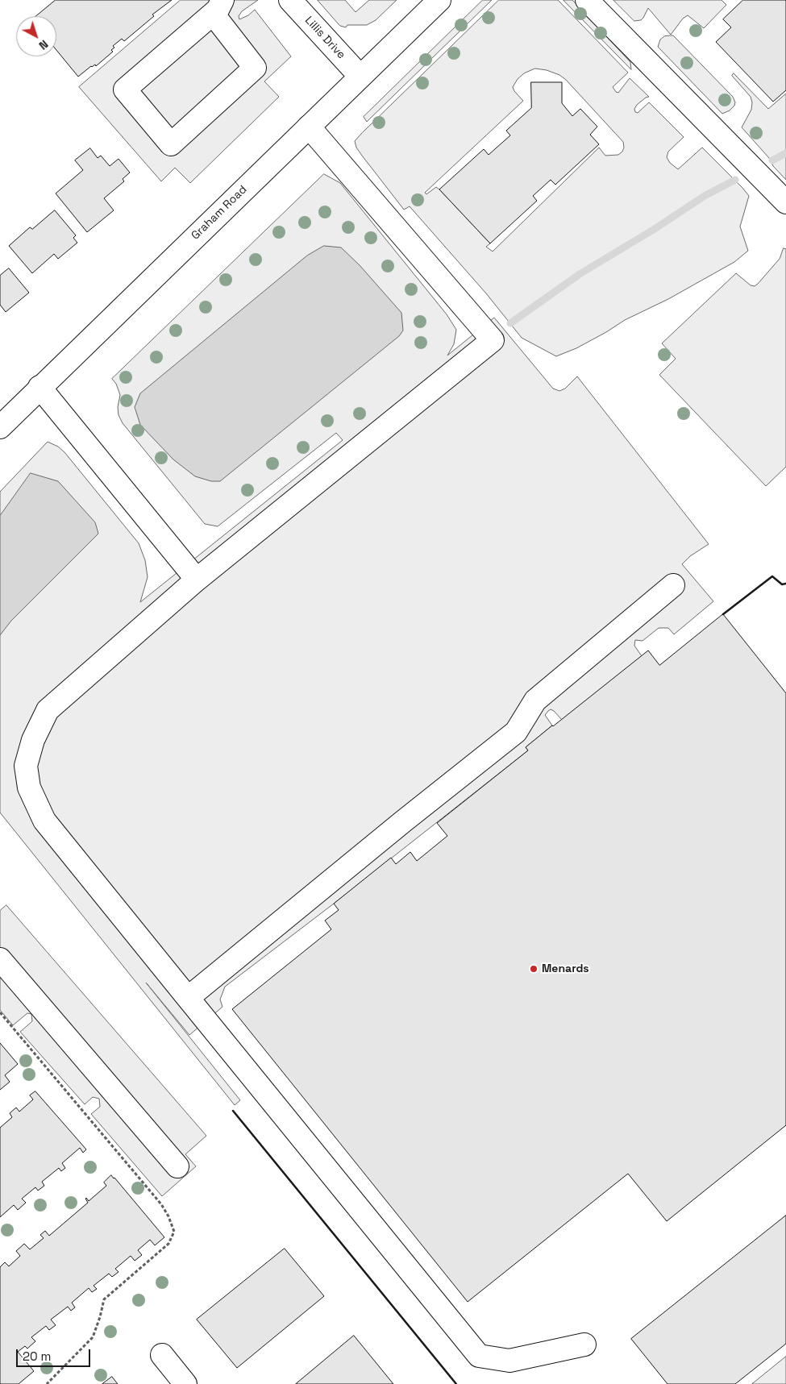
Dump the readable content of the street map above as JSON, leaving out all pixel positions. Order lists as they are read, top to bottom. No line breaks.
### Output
{"streets":{"main road":["Lillis Drive","Graham Road"]},"crossings":[["Lillis Drive","Graham Road"]],"places":["Menards"],"scale_bar":"20 m","north":"bottom right"}
